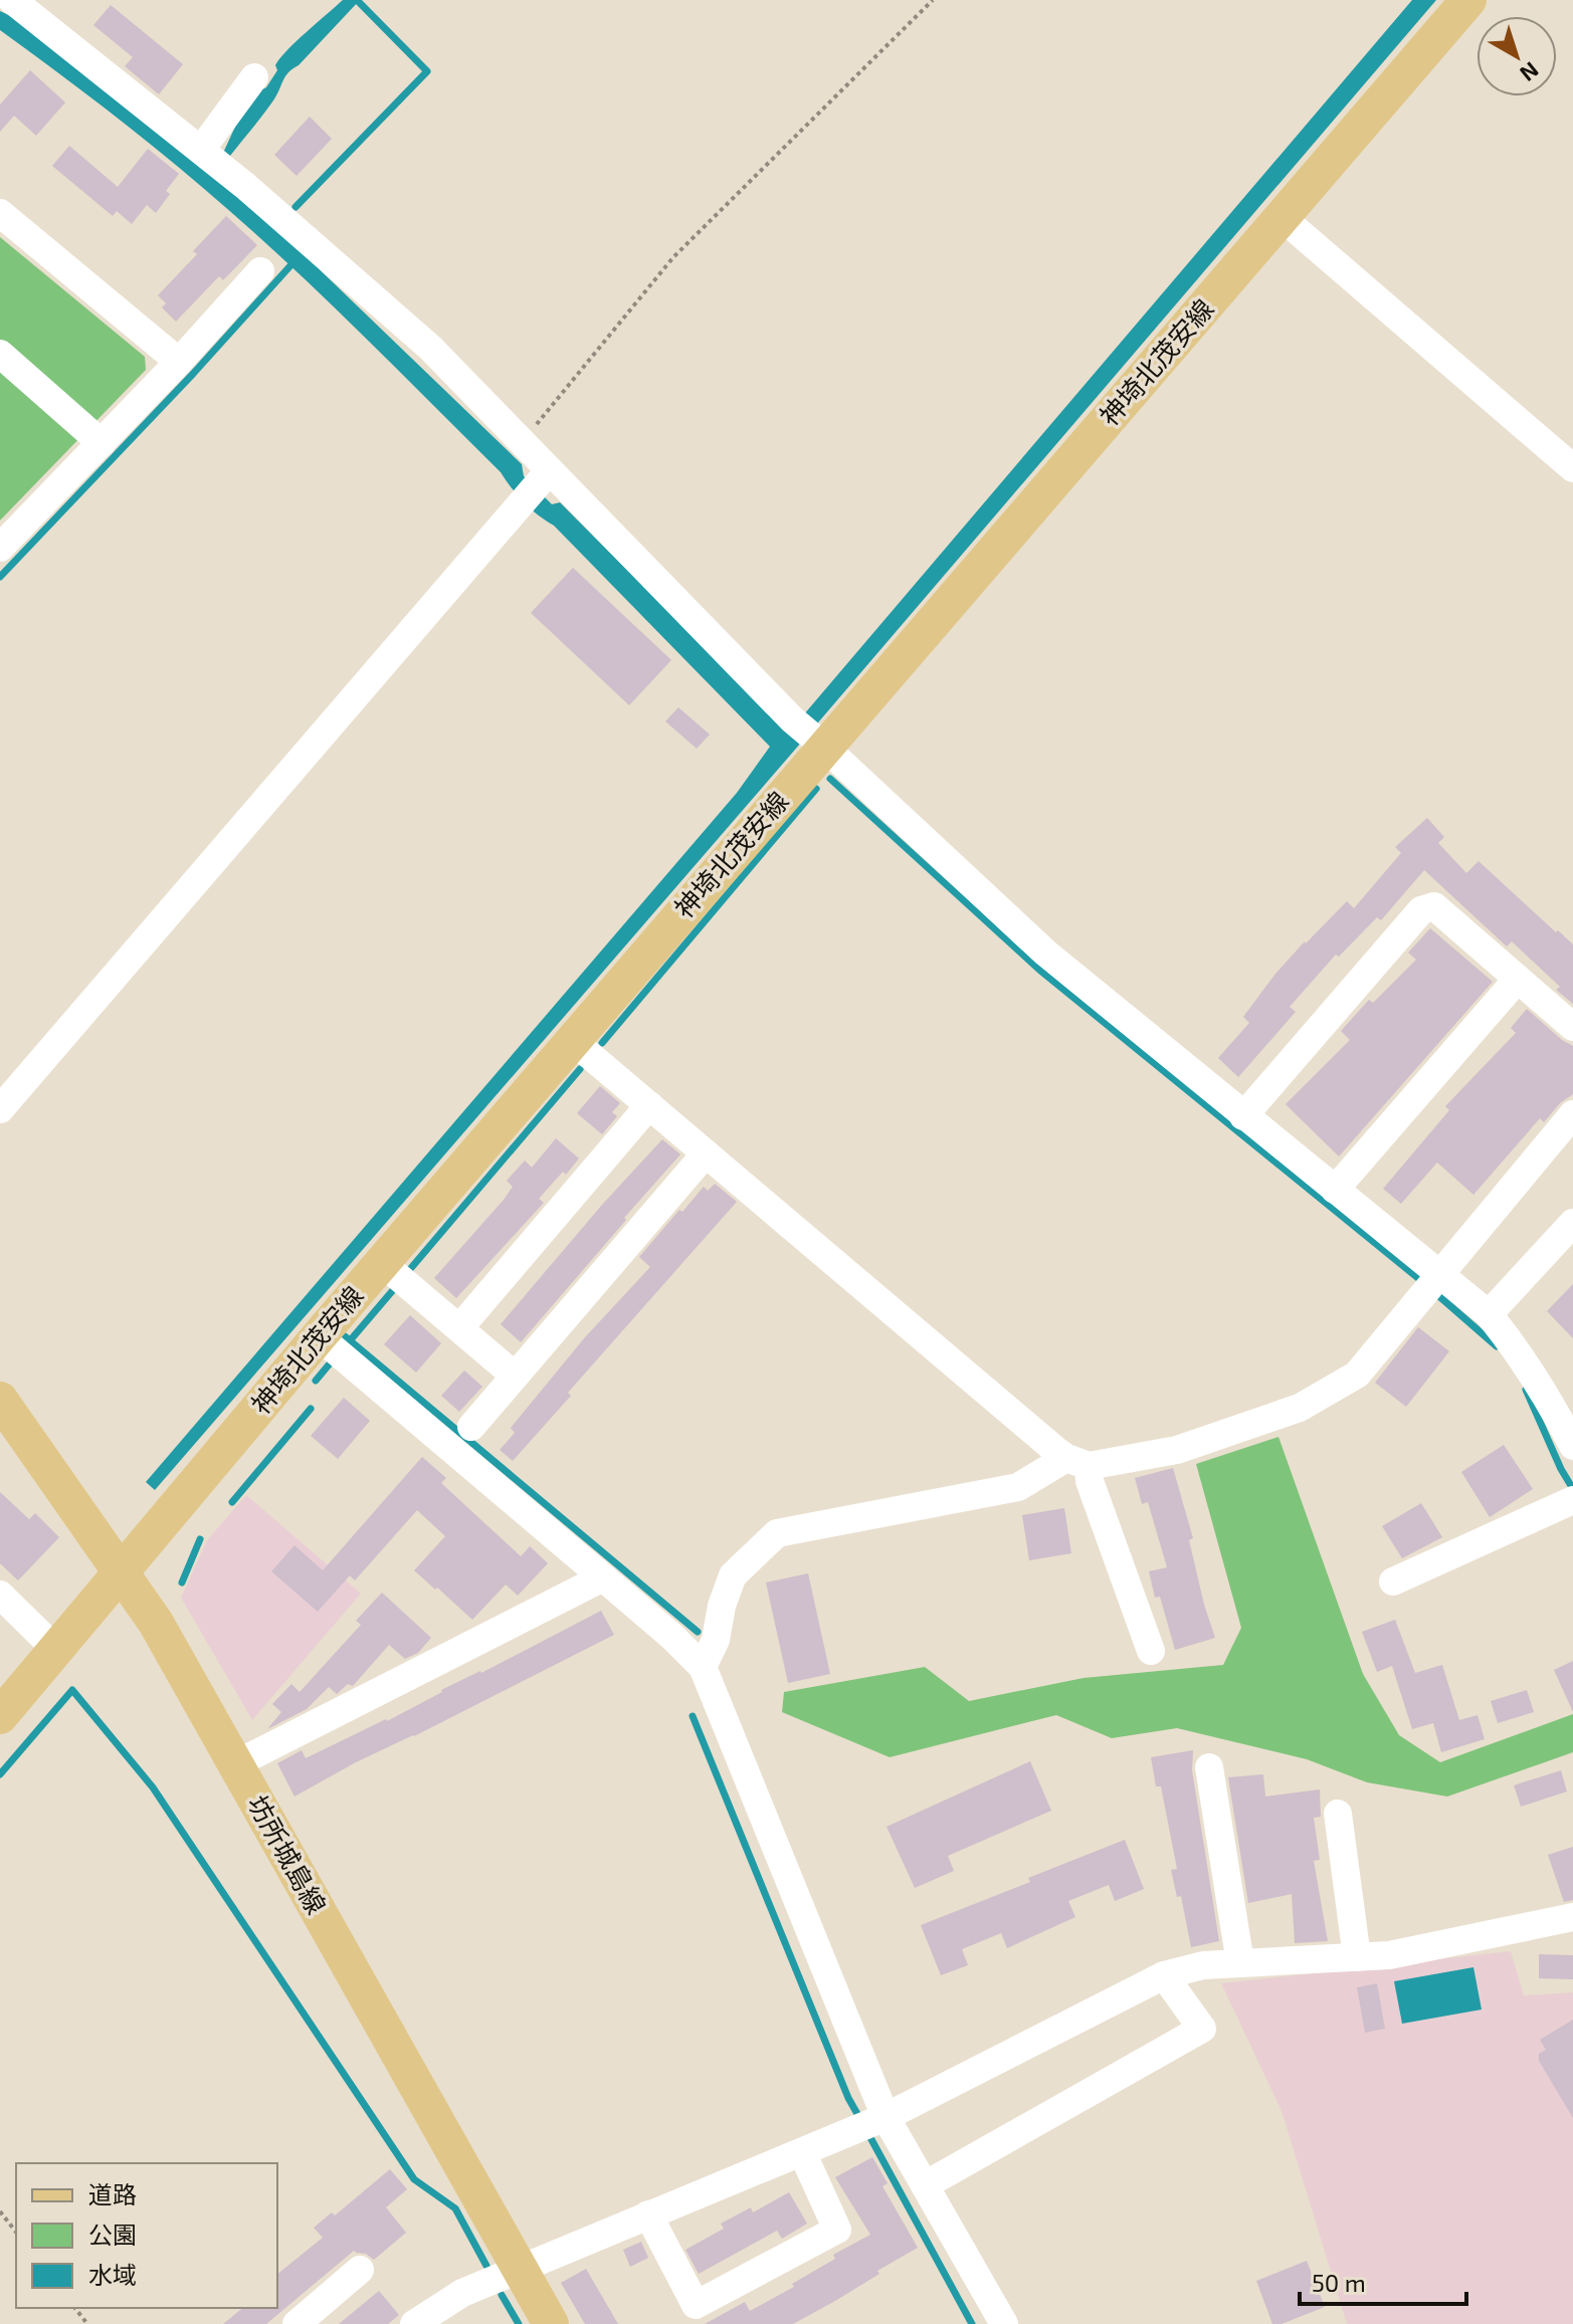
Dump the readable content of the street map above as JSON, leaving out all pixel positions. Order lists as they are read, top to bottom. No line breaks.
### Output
{"streets":{"main road":["神埼北茂安線","坊所城島線"]},"crossings":[["神埼北茂安線","坊所城島線"]],"legend":["道路","公園","水域"],"scale_bar":"50 m","north":"bottom right"}
